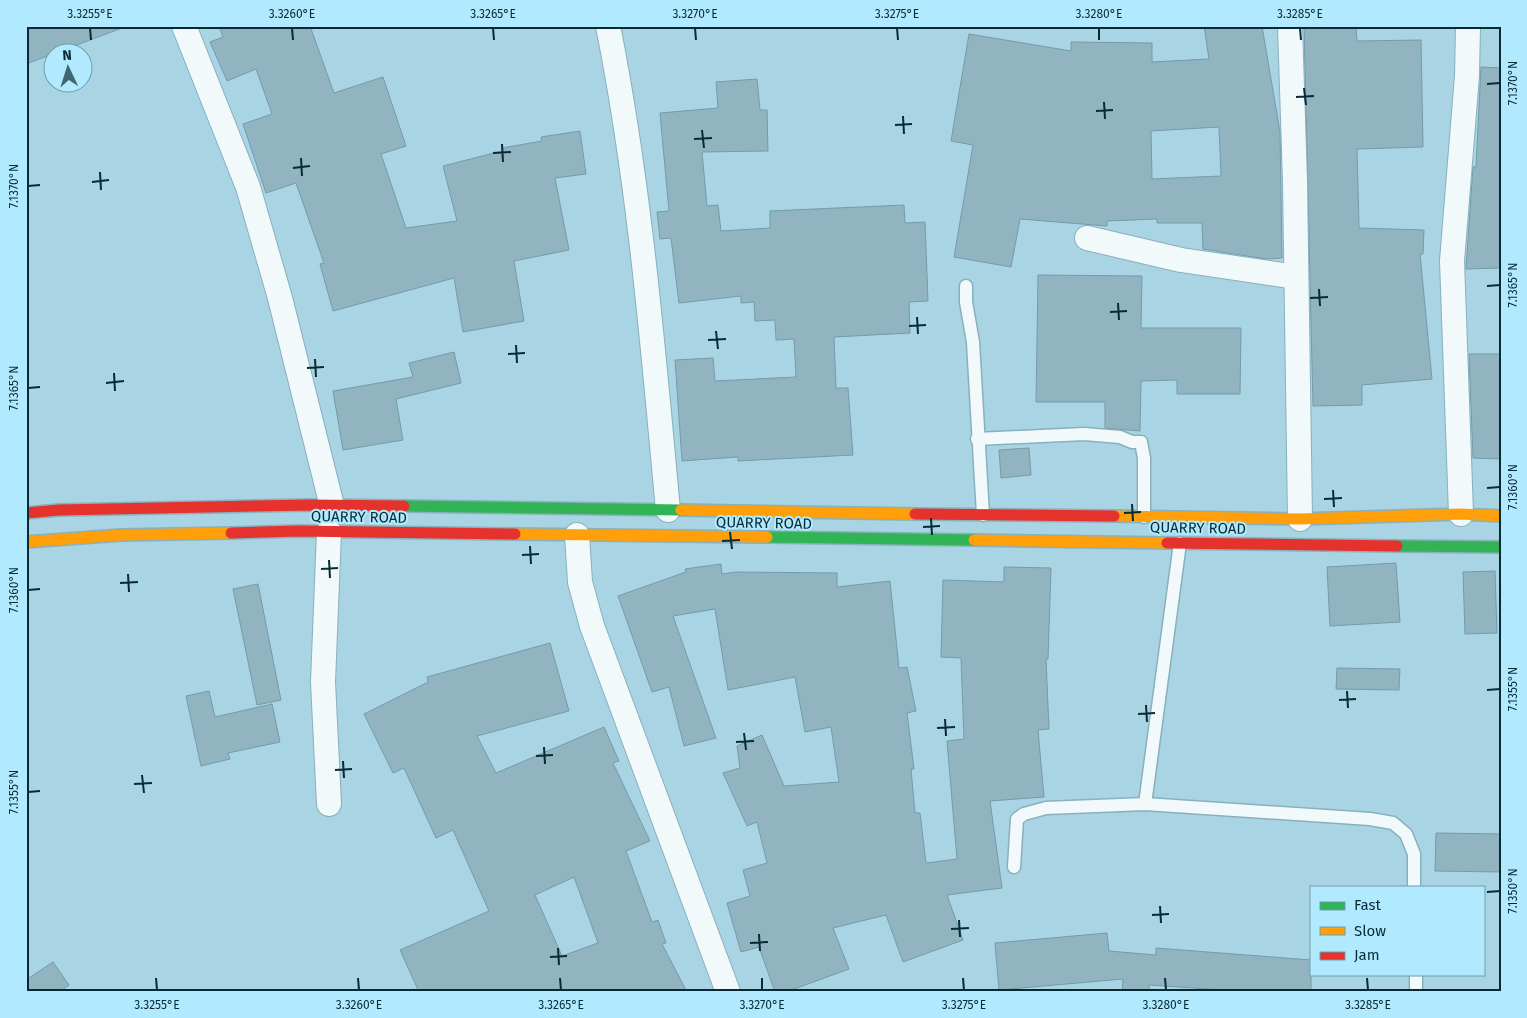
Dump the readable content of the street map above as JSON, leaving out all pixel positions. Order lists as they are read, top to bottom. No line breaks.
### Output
{"streets":{"main road":["QUARRY ROAD"]},"legend":["Fast","Slow","Jam"],"north":"top","coordinates":["3.3255°E","3.3260°E","3.3265°E","3.3270°E","3.3275°E","3.3280°E","3.3285°E","7.1370°N","7.1365°N","7.1360°N","7.1355°N","7.1350°N"]}
